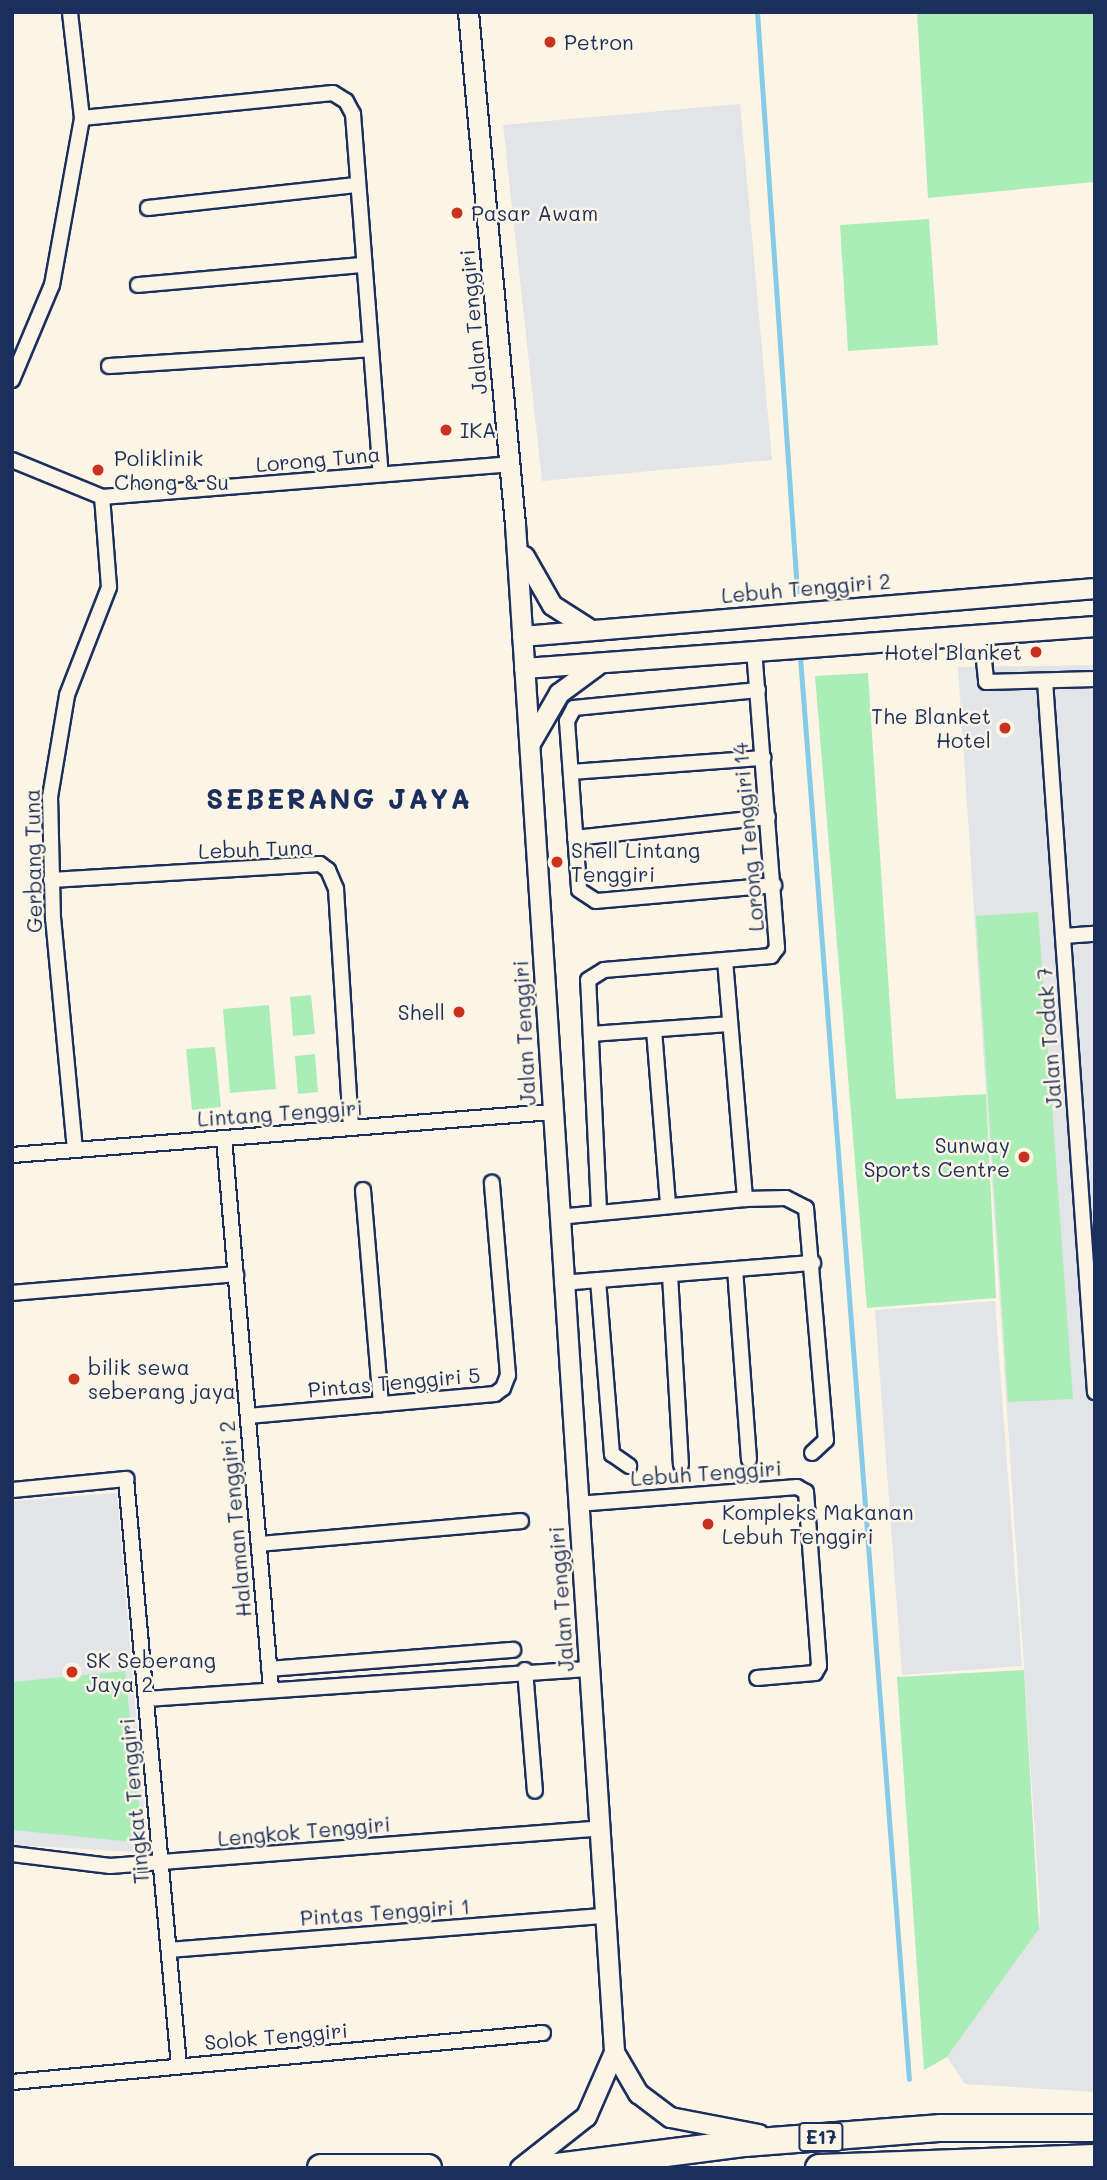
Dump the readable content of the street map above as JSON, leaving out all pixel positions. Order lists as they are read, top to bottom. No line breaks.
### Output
{"streets":{"highway":["E17"],"street":["Jalan Tenggiri","Lorong Tuna","Lebuh Tenggiri 2","Lorong Tenggiri 14","Lebuh Tuna","Gerbang Tuna","Jalan Todak 7","Lintang Tenggiri","Pintas Tenggiri 5","Lebuh Tenggiri","Halaman Tenggiri 2","Tingkat Tenggiri","Lengkok Tenggiri","Pintas Tenggiri 1","Solok Tenggiri"]},"crossings":[["Jalan Tenggiri","Lorong Tuna"],["Jalan Tenggiri","Lebuh Tenggiri 2"],["Jalan Tenggiri","Lintang Tenggiri"],["Jalan Tenggiri","Lebuh Tenggiri"],["Jalan Tenggiri","Lengkok Tenggiri"],["Jalan Tenggiri","Pintas Tenggiri 1"],["Lorong Tuna","Gerbang Tuna"],["Lebuh Tuna","Gerbang Tuna"],["Lebuh Tuna","Lintang Tenggiri"],["Gerbang Tuna","Lintang Tenggiri"],["Lintang Tenggiri","Halaman Tenggiri 2"],["Pintas Tenggiri 5","Halaman Tenggiri 2"],["Tingkat Tenggiri","Lengkok Tenggiri"],["Tingkat Tenggiri","Pintas Tenggiri 1"],["Tingkat Tenggiri","Solok Tenggiri"]],"districts":["SEBERANG JAYA"],"places":["Petron","Pasar Awam","IKA","Poliklinik Chong & Su","Hotel Blanket","The Blanket Hotel","Shell Lintang Tenggiri","Shell","Sunway Sports Centre","bilik sewa seberang jaya","Kompleks Makanan Lebuh Tenggiri","SK Seberang Jaya 2"]}
